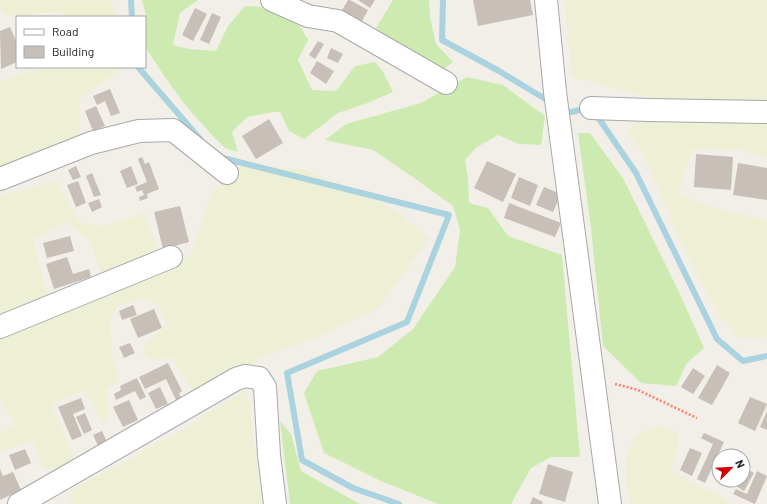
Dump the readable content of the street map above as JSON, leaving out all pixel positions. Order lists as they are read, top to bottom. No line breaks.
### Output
{"legend":["Road","Building"],"north":"top right"}
